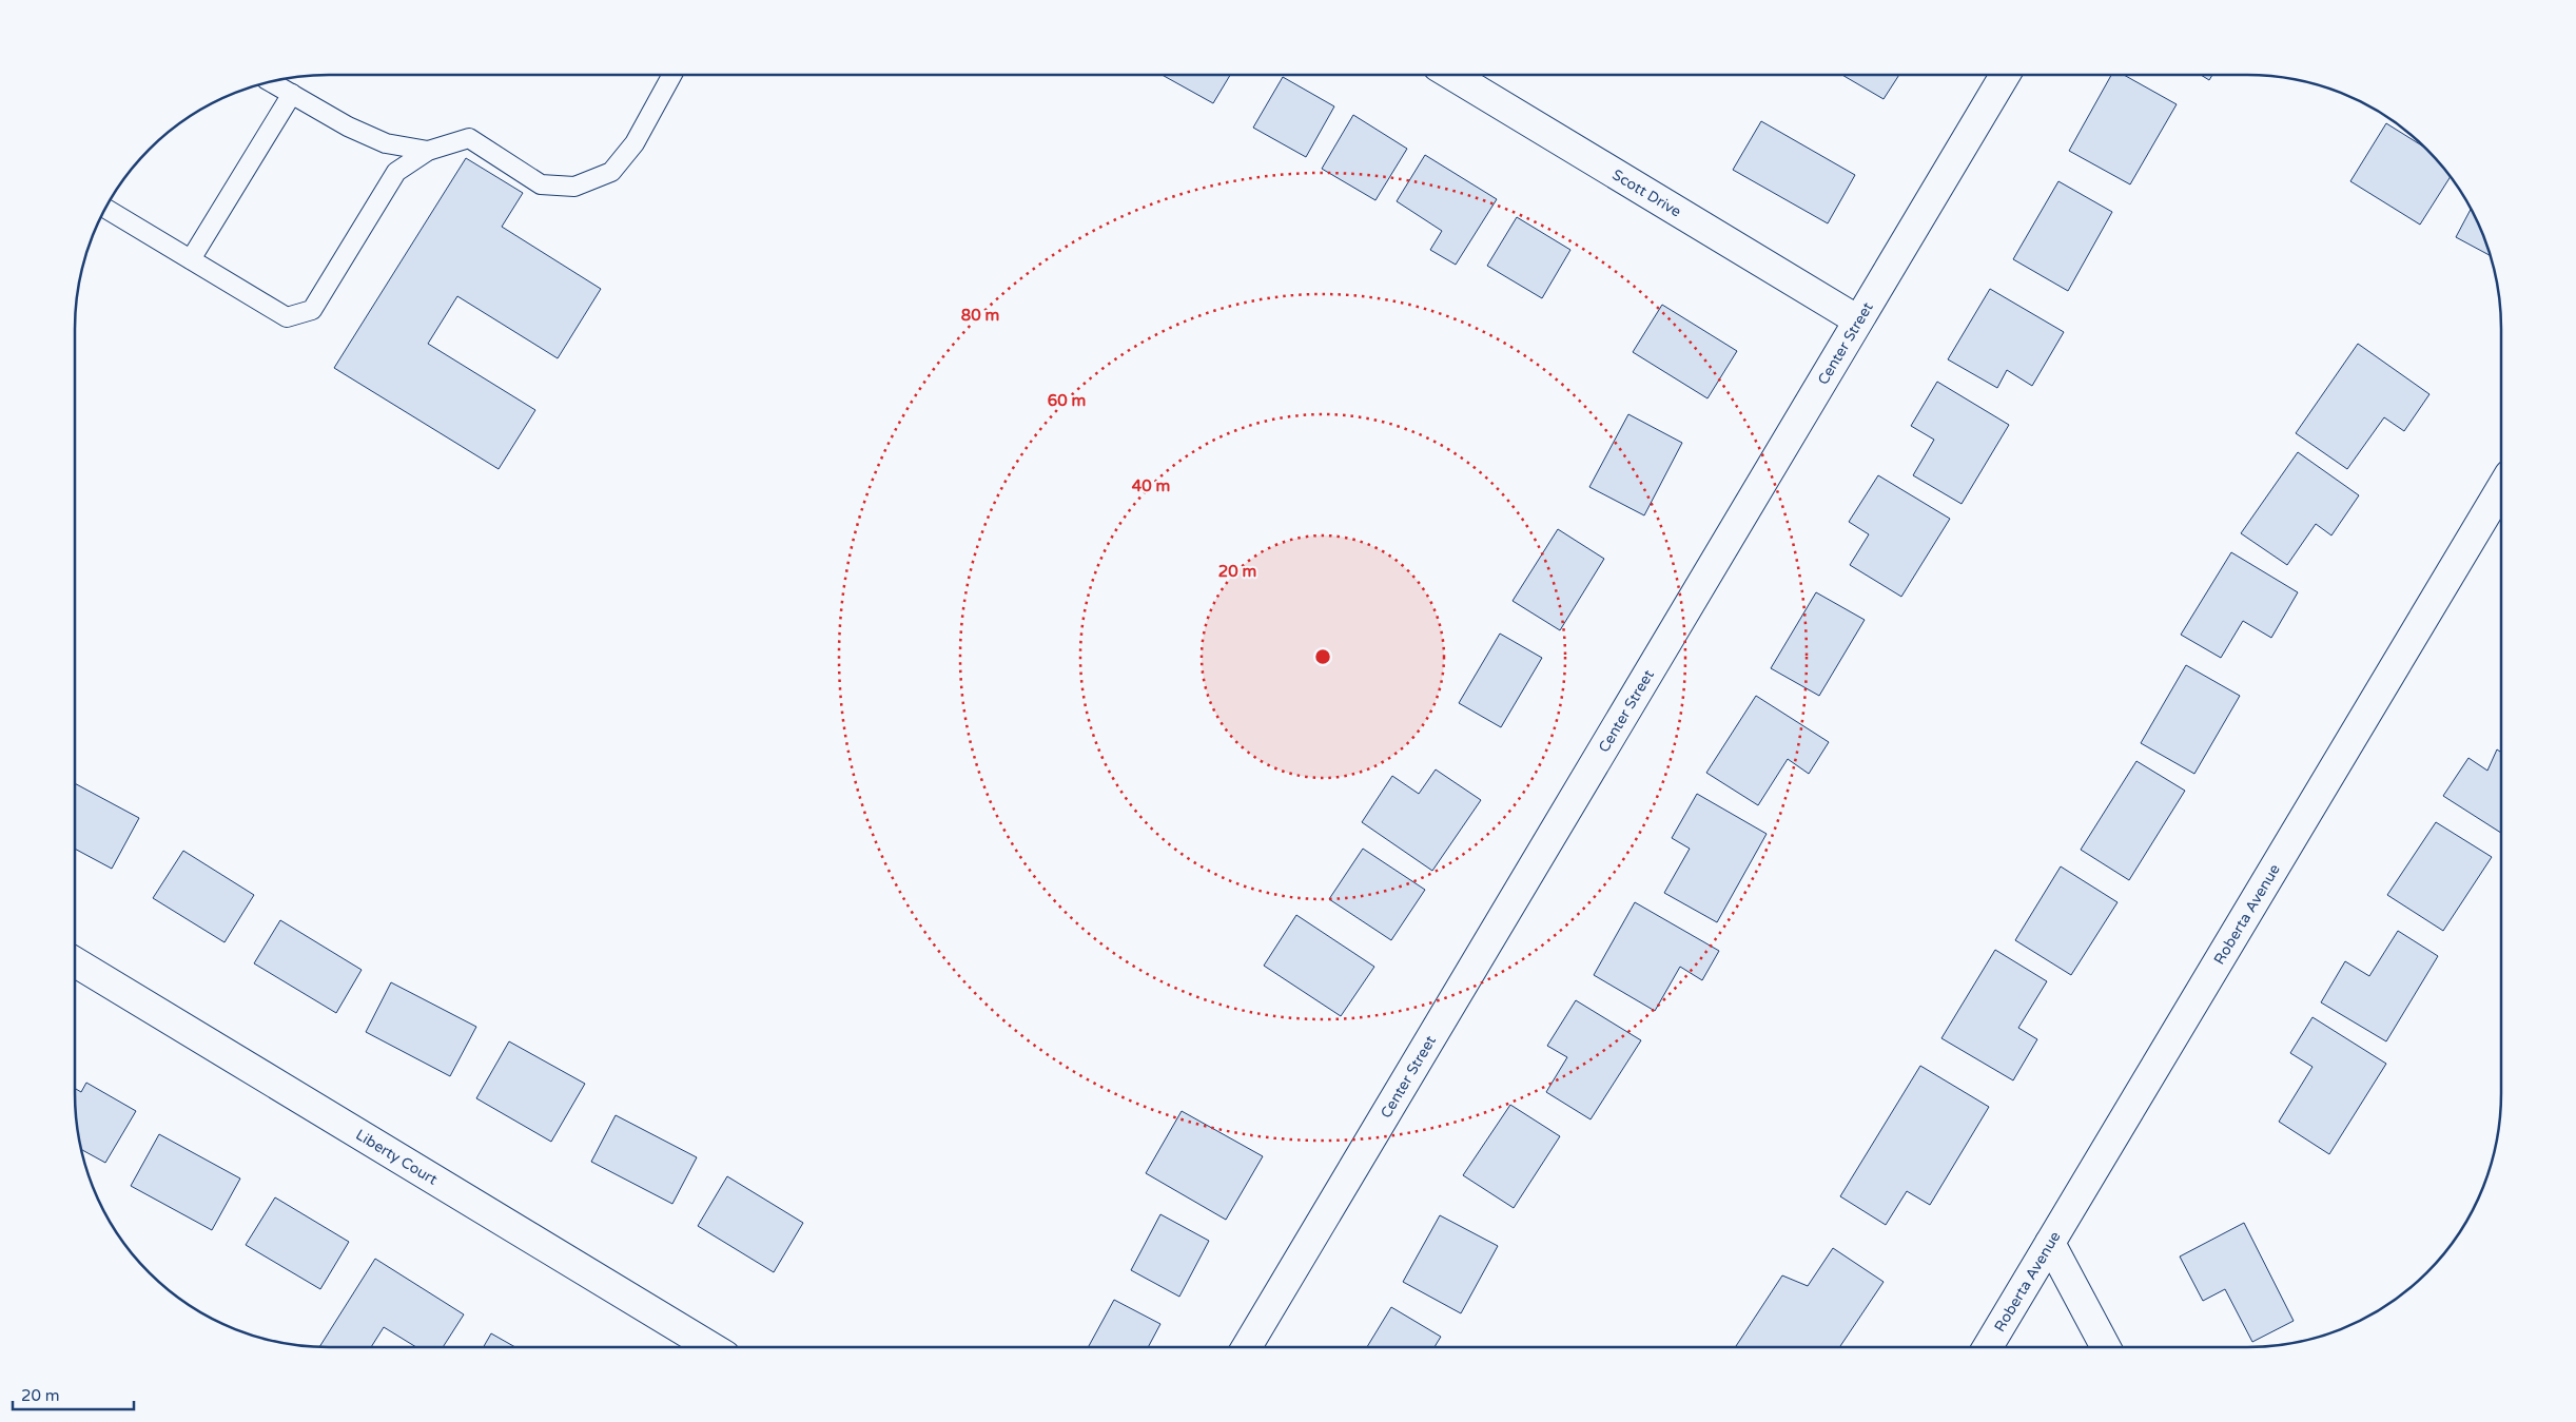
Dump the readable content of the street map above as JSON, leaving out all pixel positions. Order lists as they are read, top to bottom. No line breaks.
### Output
{"streets":{"street":["Scott Drive","Center Street","Roberta Avenue","Liberty Court"]},"crossings":[["Scott Drive","Center Street"]],"scale_bar":"20 m","rings":["80 m","60 m","40 m","20 m"]}
